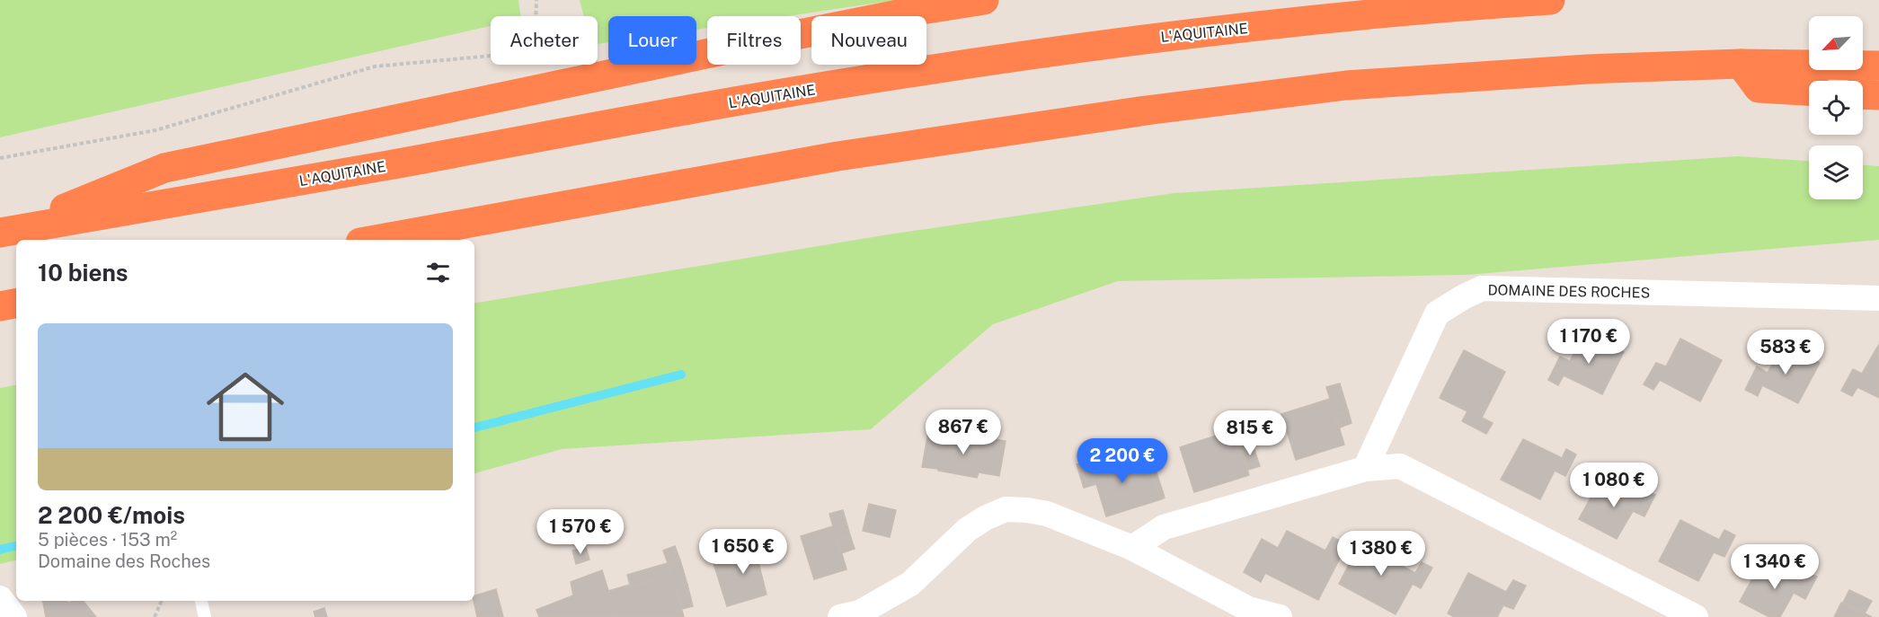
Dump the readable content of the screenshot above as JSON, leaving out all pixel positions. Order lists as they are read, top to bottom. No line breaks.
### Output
{"streets":{"highway":["L'AQUITAINE"],"street":["DOMAINE DES ROCHES"]},"north":"bottom left","page":{"chip":["Acheter","Louer","Filtres","Nouveau"],"heading":"10 biens","list":[{"name":"2 200 €/mois","note":"5 pièces · 153 m² · Domaine des Roches"}],"price":["1 170 €","583 €","867 €","815 €","2 200 €","1 080 €","1 570 €","1 650 €","1 380 €","1 340 €"]}}
